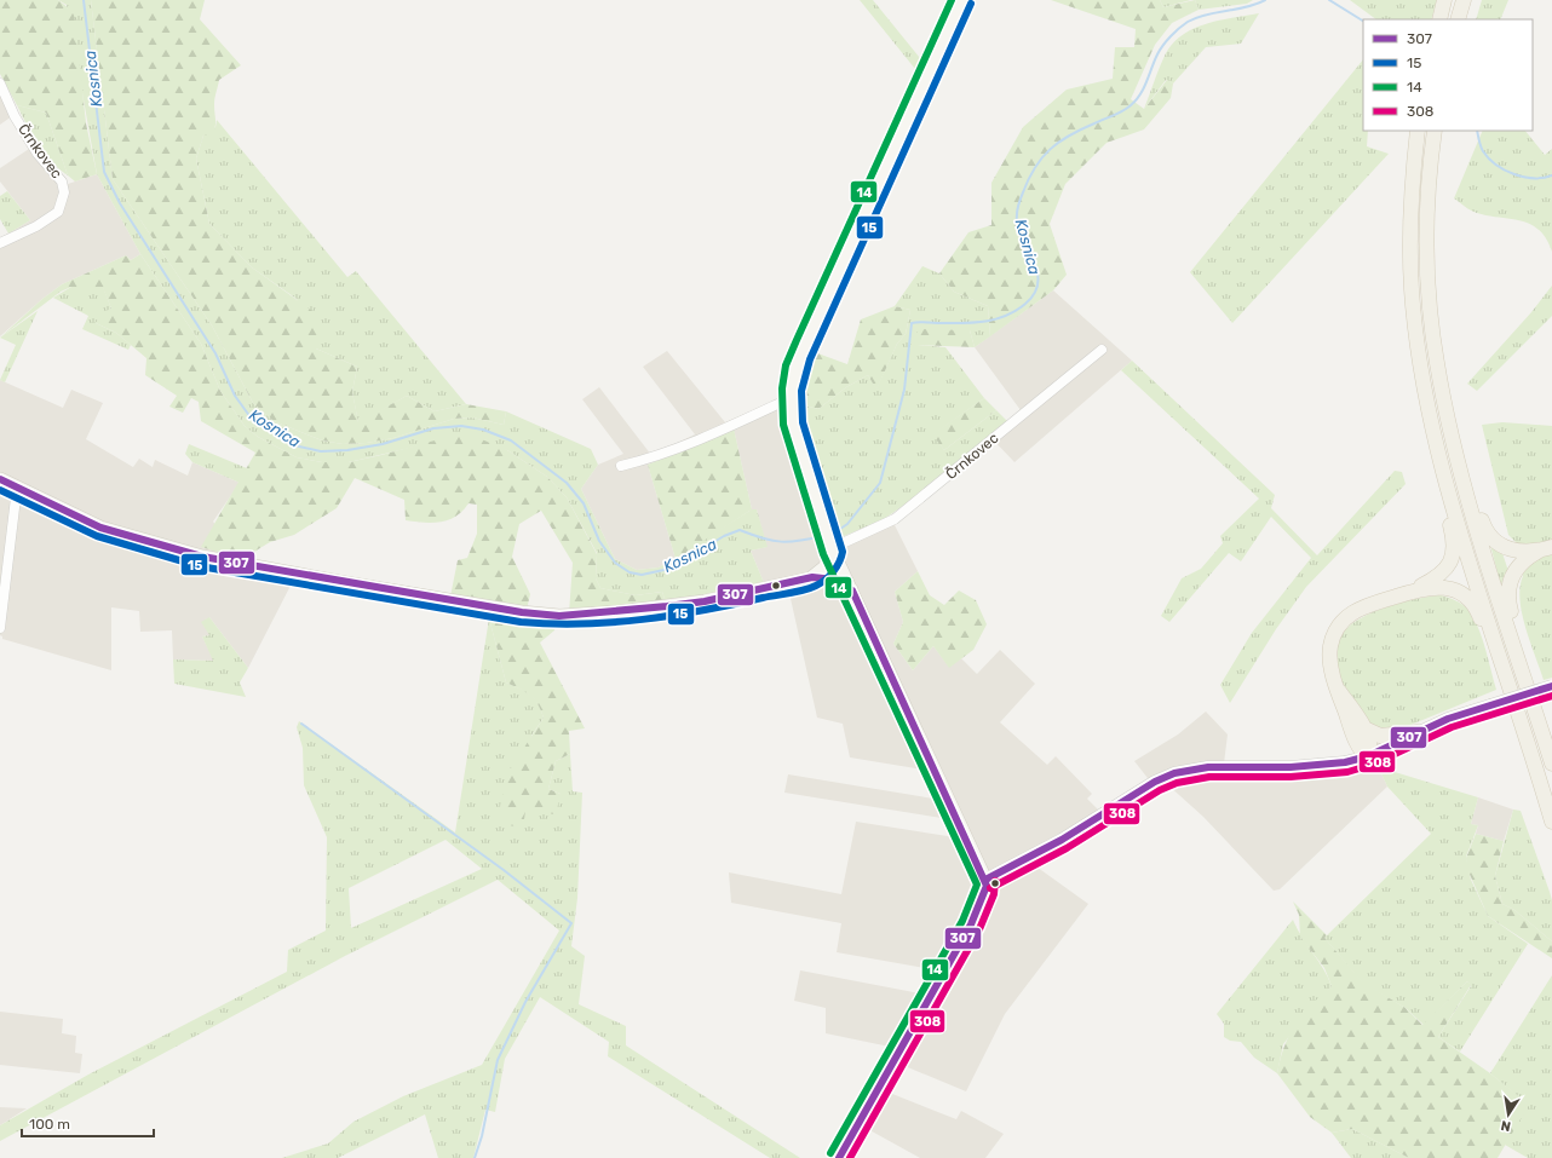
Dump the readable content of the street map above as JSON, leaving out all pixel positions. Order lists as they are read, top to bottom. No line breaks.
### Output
{"streets":{"street":["Črnkovec"]},"water":["Kosnica"],"lines":["transit line 14","transit line 15","transit line 307","transit line 308"],"legend":["307","15","14","308"],"scale_bar":"100 m","north":"bottom"}
